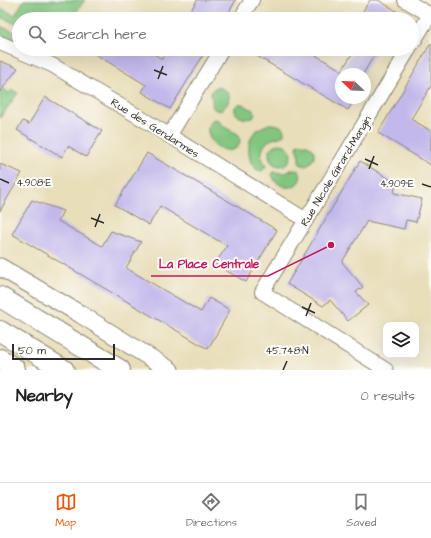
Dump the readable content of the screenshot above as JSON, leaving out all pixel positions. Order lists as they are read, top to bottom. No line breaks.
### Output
{"streets":{"street":["Rue des Gendarmes","Rue Nicole Girard-Mangin"]},"crossings":[["Rue des Gendarmes","Rue Nicole Girard-Mangin"]],"places":["La Place Centrale"],"scale_bar":"50 m","north":"top left","page":{"search":"Search here","scale":"50 m","heading":["Nearby","0 results"],"nav":["Map","Directions","Saved"]},"coordinates":["4.908°E","4.909°E","45.748°N"]}
